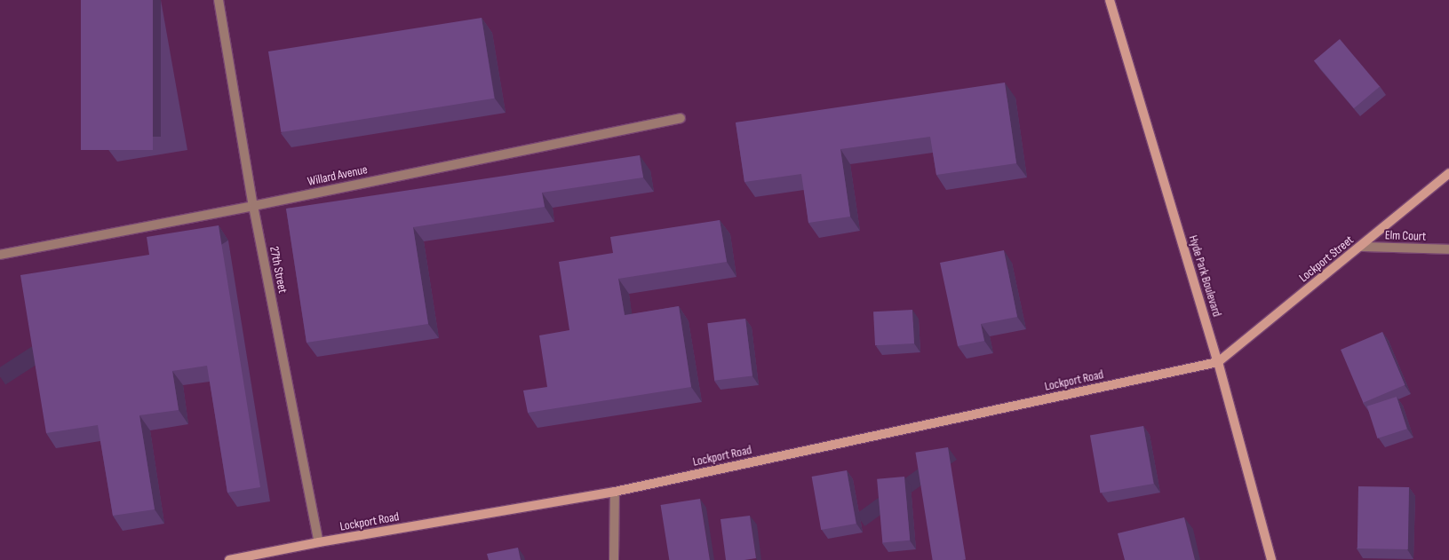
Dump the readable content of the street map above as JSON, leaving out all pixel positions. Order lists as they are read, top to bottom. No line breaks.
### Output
{"streets":{"street":["Willard Avenue","Elm Court","Lockport Street","27th Street","Hyde Park Boulevard","Lockport Road"]},"crossings":[["Willard Avenue","27th Street"],["Elm Court","Lockport Street"],["Lockport Street","Hyde Park Boulevard"],["Lockport Street","Lockport Road"],["27th Street","Lockport Road"],["Hyde Park Boulevard","Lockport Road"]]}
